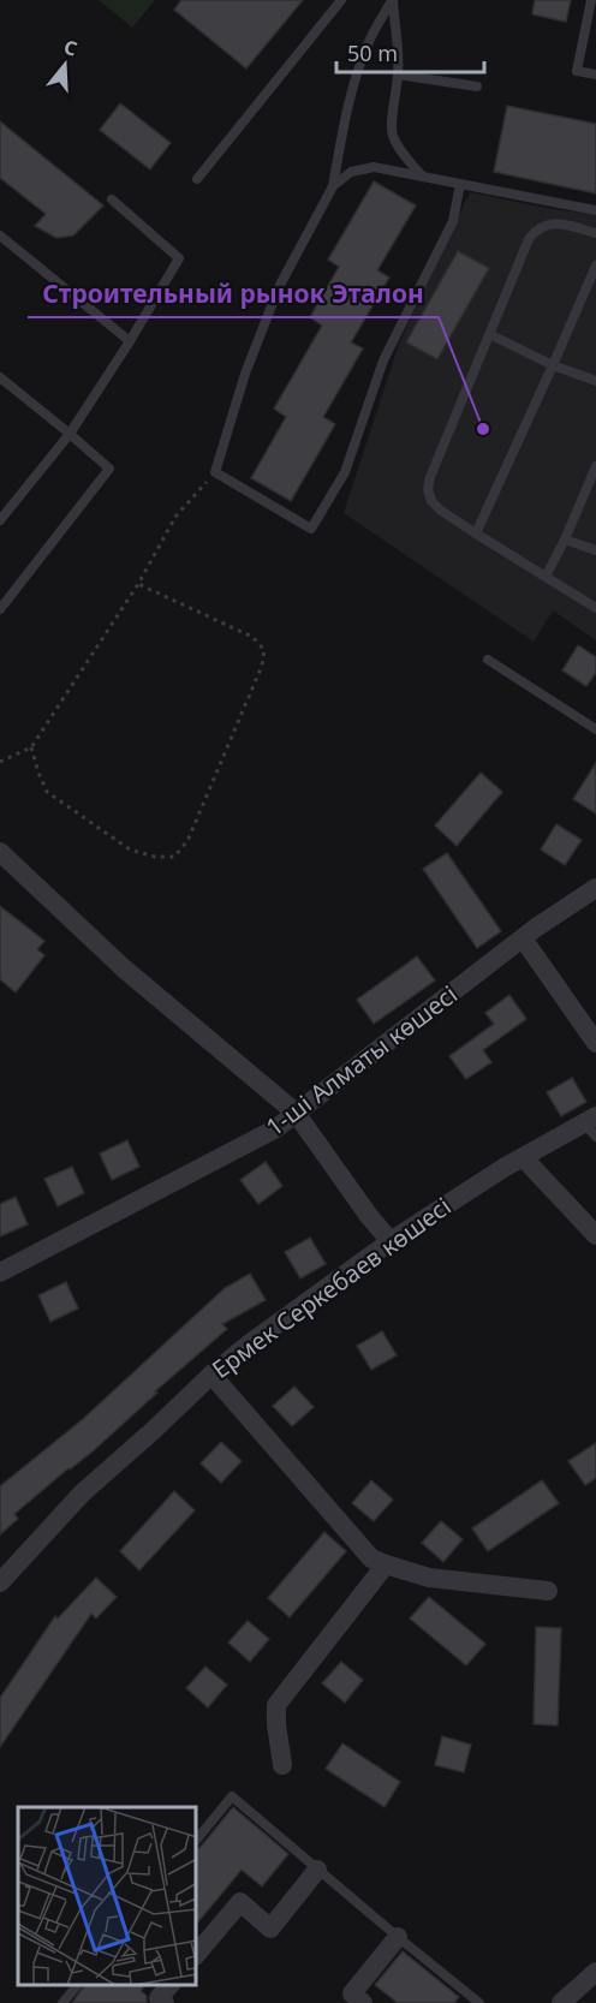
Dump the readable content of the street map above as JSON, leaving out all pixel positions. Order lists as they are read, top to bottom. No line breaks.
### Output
{"streets":{"street":["1-ші Алматы көшесі","Ермек Серкебаев көшесі"]},"places":["Строительный рынок Эталон"],"scale_bar":"50 m","north":"top"}
